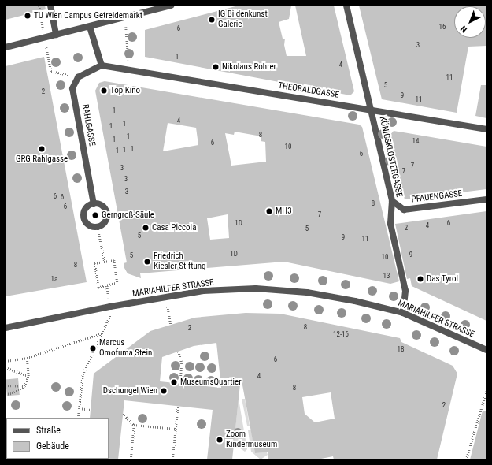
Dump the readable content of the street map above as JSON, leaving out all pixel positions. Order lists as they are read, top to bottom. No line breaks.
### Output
{"streets":{"street":["THEOBALDGASSE","RAHLGASSE","KÖNIGSKLOSTERGASSE","PFAUENGASSE","MARIAHILFER STRASSE"]},"crossings":[["THEOBALDGASSE","KÖNIGSKLOSTERGASSE"],["KÖNIGSKLOSTERGASSE","PFAUENGASSE"],["KÖNIGSKLOSTERGASSE","MARIAHILFER STRASSE"]],"places":["TU Wien Campus Getreidemarkt","IG Bildenkunst Galerie","Nikolaus Rohrer","Top Kino","GRG Rahlgasse","MH3","Gerngroß-Säule","Casa Piccola","Friedrich Kiesler Stiftung","Das Tyrol","Marcus Omofuma Stein","MuseumsQuartier","Dschungel Wien","Zoom Kindermuseum"],"house_numbers":["16","6","3","1","4","11","5","2","9","11","1","4","1","1","8","1","1","14","6","10","1","1","1","6","7","3","7","3","3","6","6","8","6","7","1D","6","4","2","5","5","9","11","1D","9","5","10","8","13","1a","8","2","12-16","18","6","4","8","2"],"legend":["Straße","Gebäude"],"north":"bottom left"}
